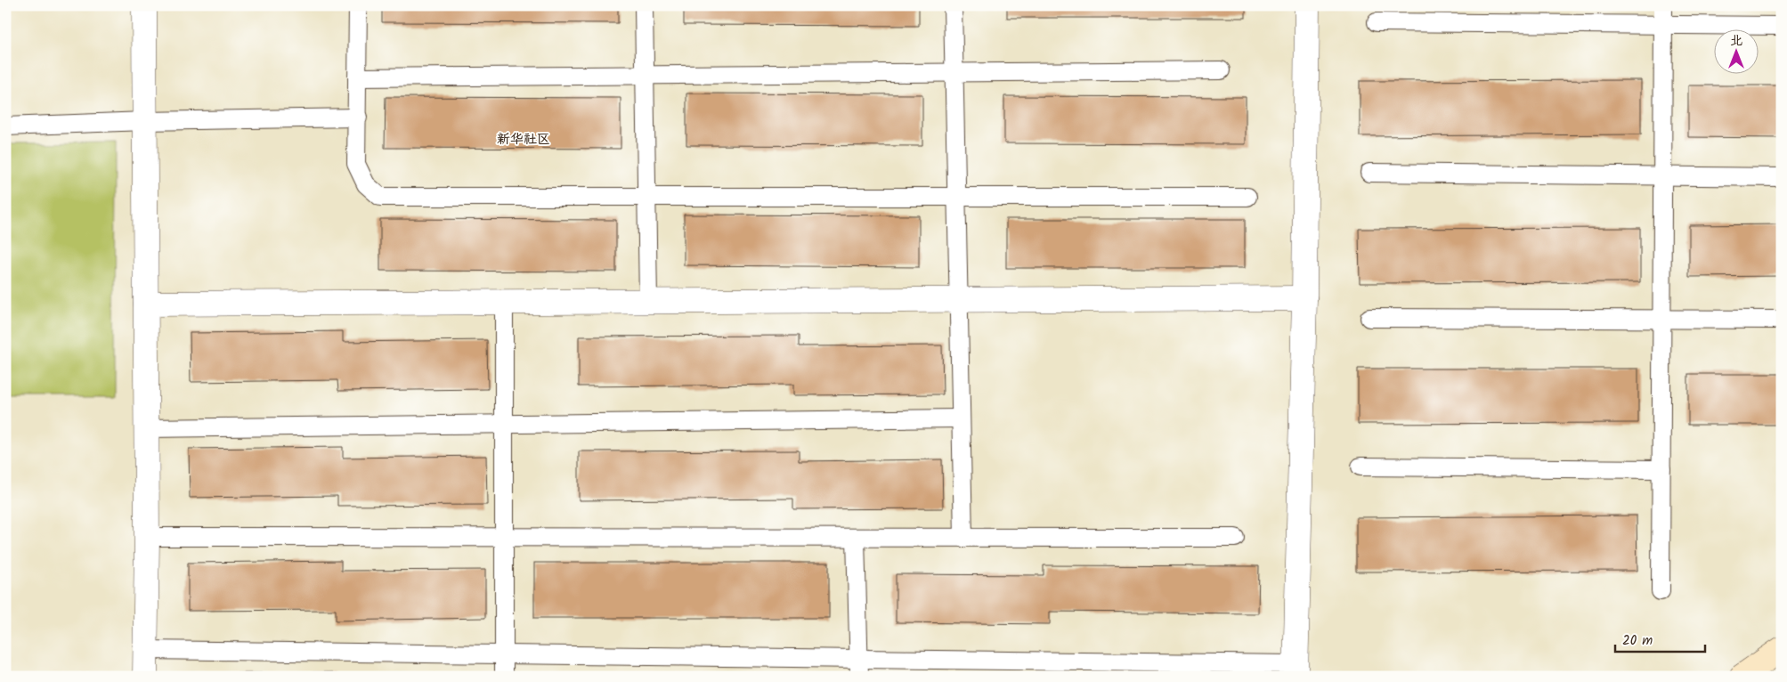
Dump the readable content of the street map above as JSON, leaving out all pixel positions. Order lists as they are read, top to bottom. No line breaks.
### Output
{"districts":["新华社区"],"scale_bar":"20 m","north":"top"}
